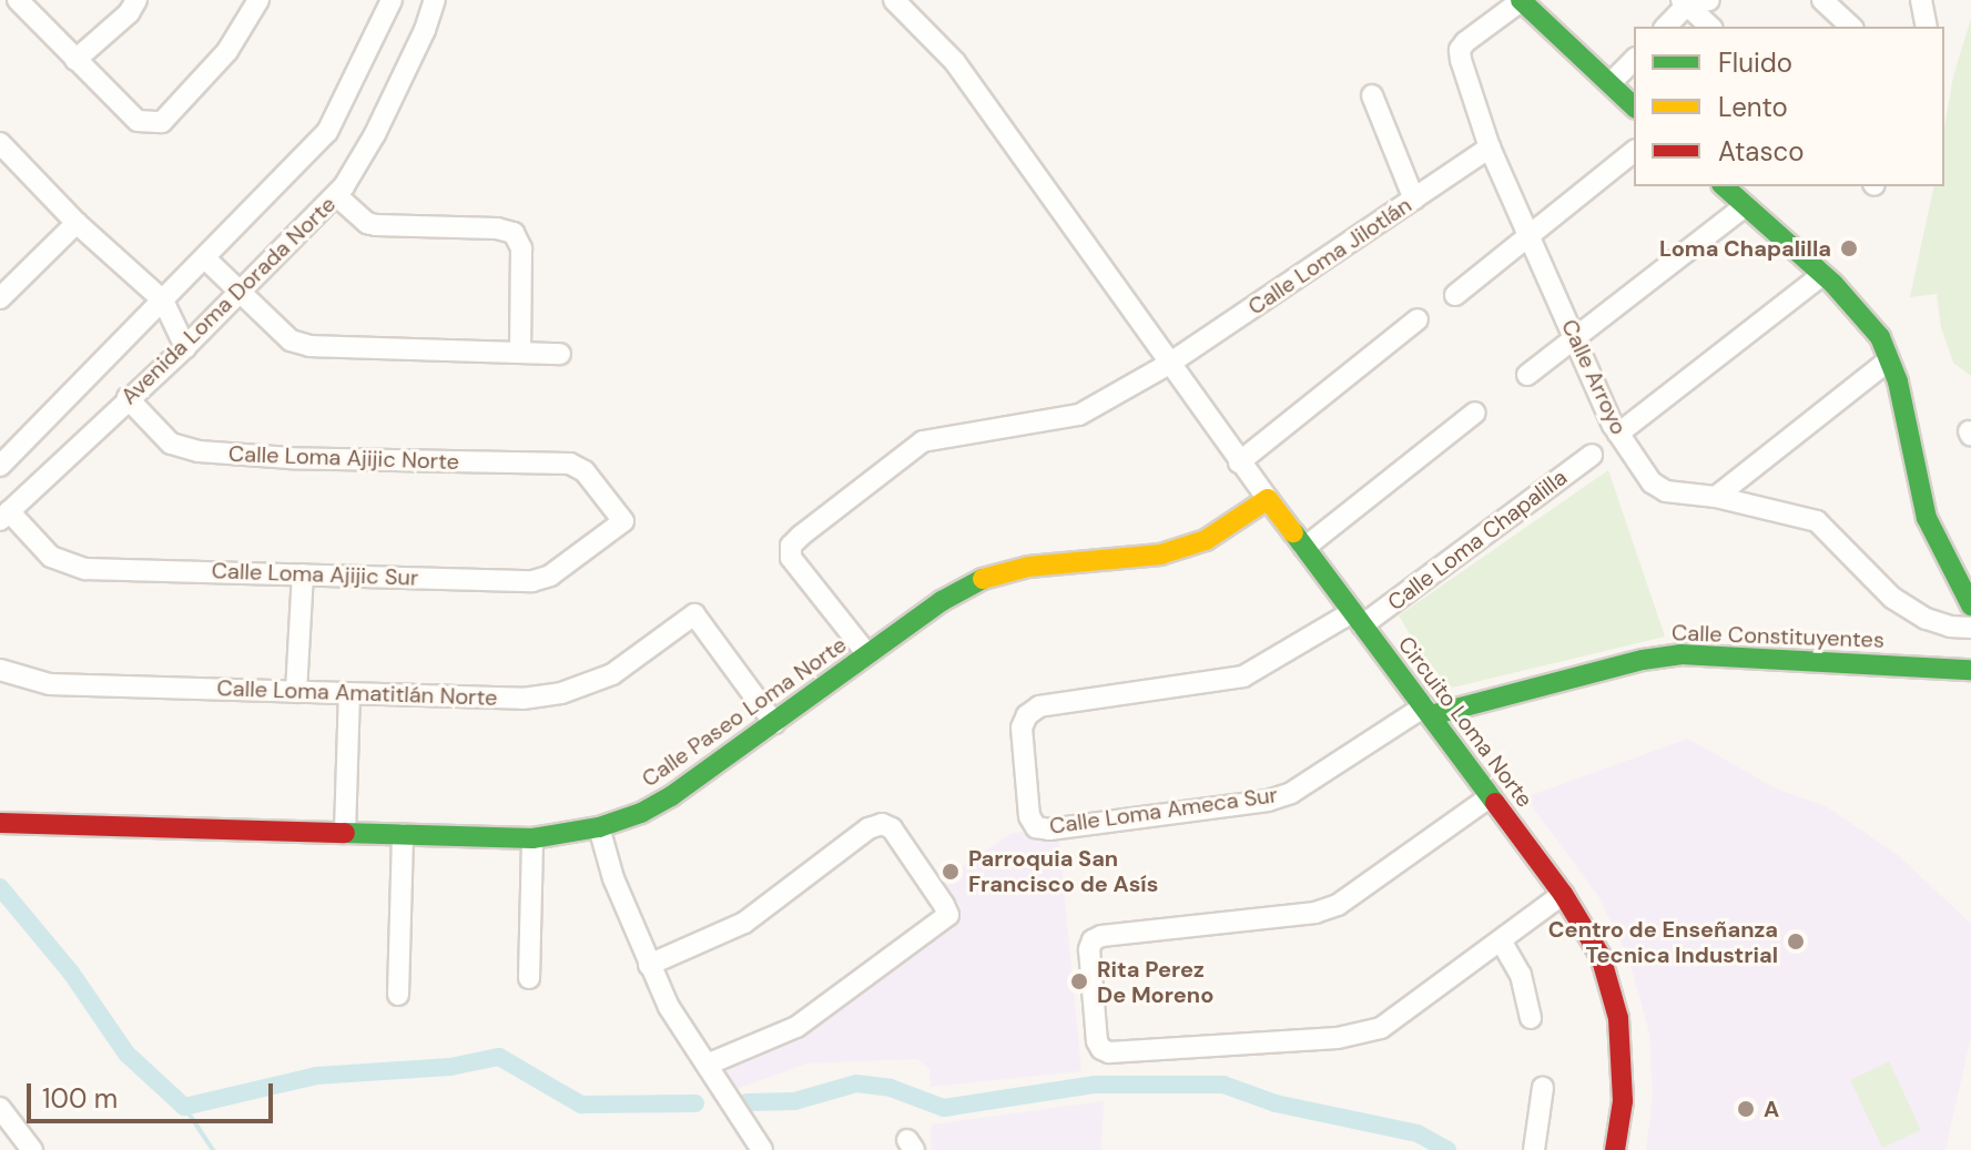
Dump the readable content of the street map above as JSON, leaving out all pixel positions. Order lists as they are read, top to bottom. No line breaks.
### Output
{"streets":{"street":["Calle Loma Jilotlán","Avenida Loma Dorada Norte","Calle Arroyo","Calle Loma Ajijic Norte","Calle Loma Chapalilla","Calle Loma Ajijic Sur","Calle Constituyentes","Calle Loma Amatitlán Norte","Calle Paseo Loma Norte","Circuito Loma Norte","Calle Loma Ameca Sur"]},"crossings":[["Calle Loma Jilotlán","Calle Arroyo"],["Calle Loma Jilotlán","Calle Paseo Loma Norte"],["Calle Loma Jilotlán","Circuito Loma Norte"],["Avenida Loma Dorada Norte","Calle Loma Ajijic Norte"],["Avenida Loma Dorada Norte","Calle Loma Ajijic Sur"],["Calle Loma Ajijic Norte","Calle Loma Ajijic Sur"],["Calle Loma Chapalilla","Circuito Loma Norte"],["Calle Loma Chapalilla","Calle Loma Ameca Sur"],["Calle Constituyentes","Circuito Loma Norte"],["Calle Constituyentes","Calle Loma Ameca Sur"],["Calle Loma Amatitlán Norte","Calle Paseo Loma Norte"],["Calle Paseo Loma Norte","Circuito Loma Norte"],["Circuito Loma Norte","Calle Loma Ameca Sur"]],"places":["Loma Chapalilla","Parroquia San Francisco de Asís","Centro de Enseñanza Tecnica Industrial","Rita Perez De Moreno","A"],"legend":["Fluido","Lento","Atasco"],"scale_bar":"100 m"}
